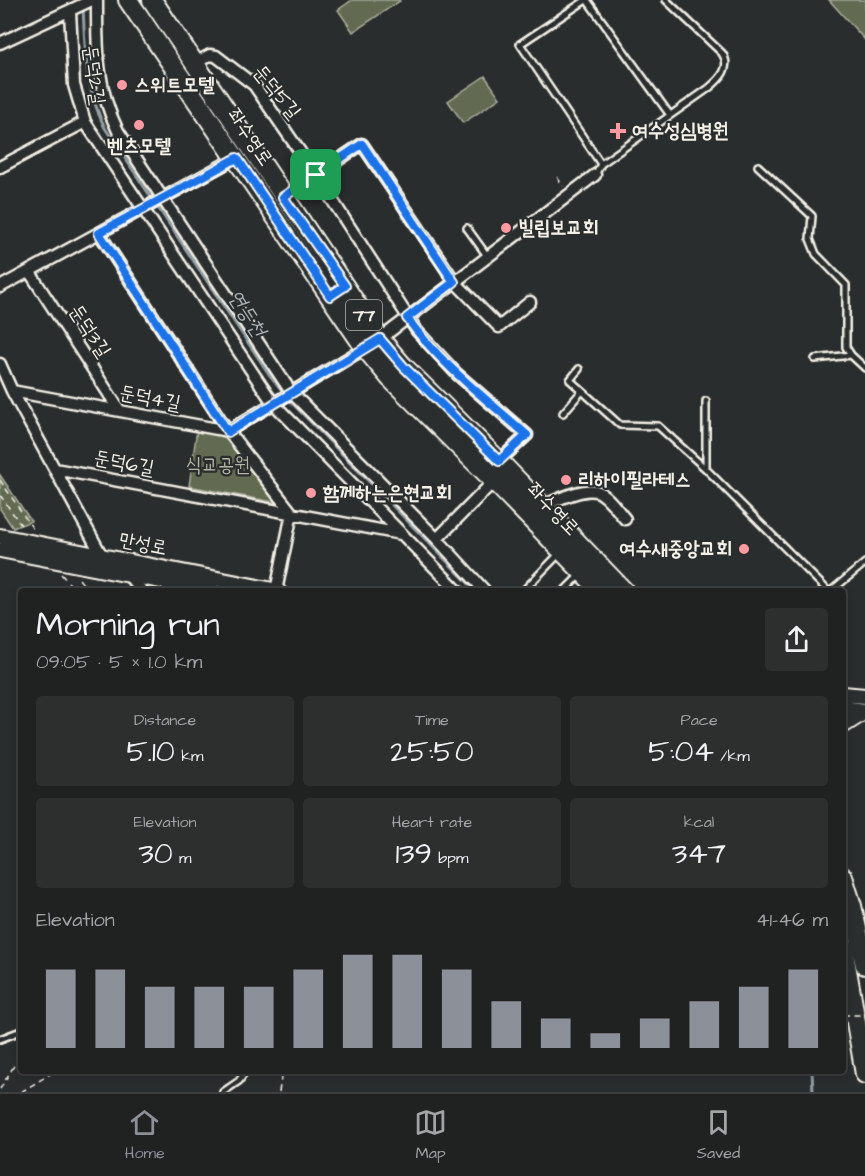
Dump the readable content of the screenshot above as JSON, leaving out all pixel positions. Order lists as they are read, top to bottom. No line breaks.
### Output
{"streets":{"main road":["좌수영로","77"],"street":["둔덕2길","둔덕5길","둔덕3길","둔덕4길","둔덕6길","만성로"]},"crossings":[["둔덕5길","좌수영로"],["둔덕3길","둔덕4길"]],"water":["연등천"],"parks":["식교공원"],"places":{"other":["스위트모텔","벤츠모텔","빌립보교회","리하이필라테스","함께하는은현교회","여수새중앙교회"],"health":["여수성심병원"]},"page":{"heading":["Morning run","09:05 · 5 × 1.0 km"],"stats":[["Distance","5.10 km"],["Time","25:50"],["Pace","5:04 /km"],["Elevation","30 m"],["Heart rate","139 bpm"],["kcal","347"]],"chart":["Elevation","41–46 m"],"tabs":["Home","Map","Saved"]}}
